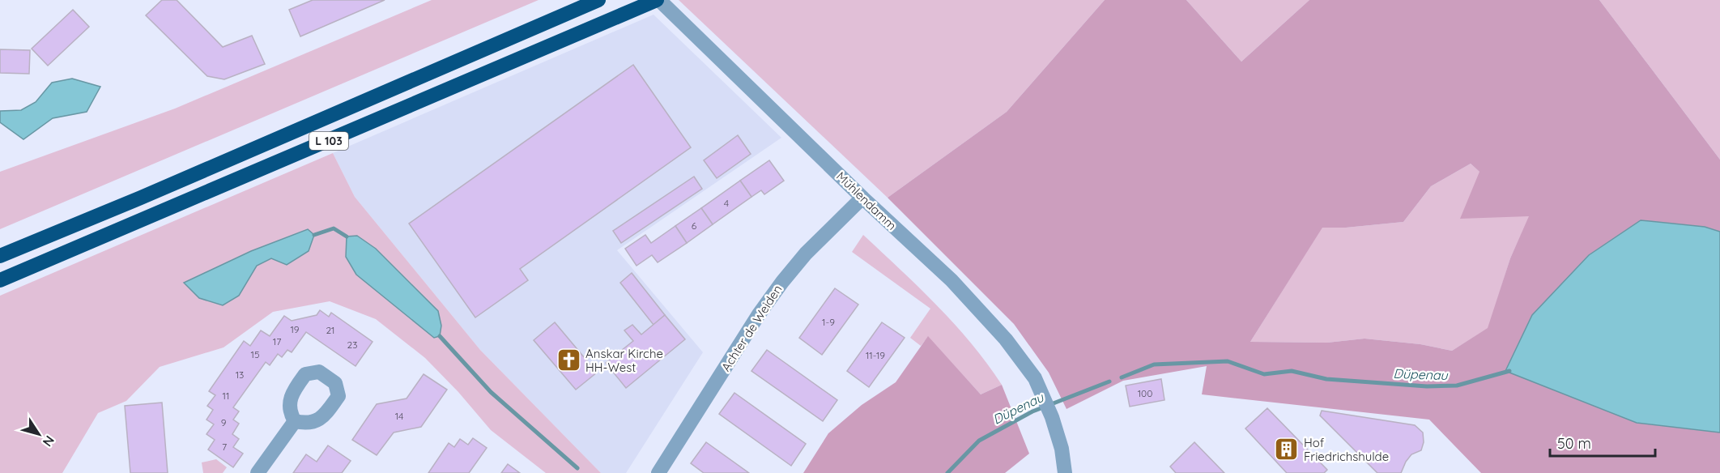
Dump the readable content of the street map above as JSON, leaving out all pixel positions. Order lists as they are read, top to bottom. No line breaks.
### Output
{"streets":{"highway":["L 103"],"street":["Mühlendamm","Achter de Weiden"]},"crossings":[["L 103","Mühlendamm"],["Mühlendamm","Achter de Weiden"]],"water":["Düpenau"],"places":{"church":["Anskar Kirche HH-West"],"building":["Hof Friedrichshulde"]},"house_numbers":["4","6","1-9","19","21","17","23","15","11-19","13","100","11","14","9","7"],"scale_bar":"50 m","north":"bottom right"}
